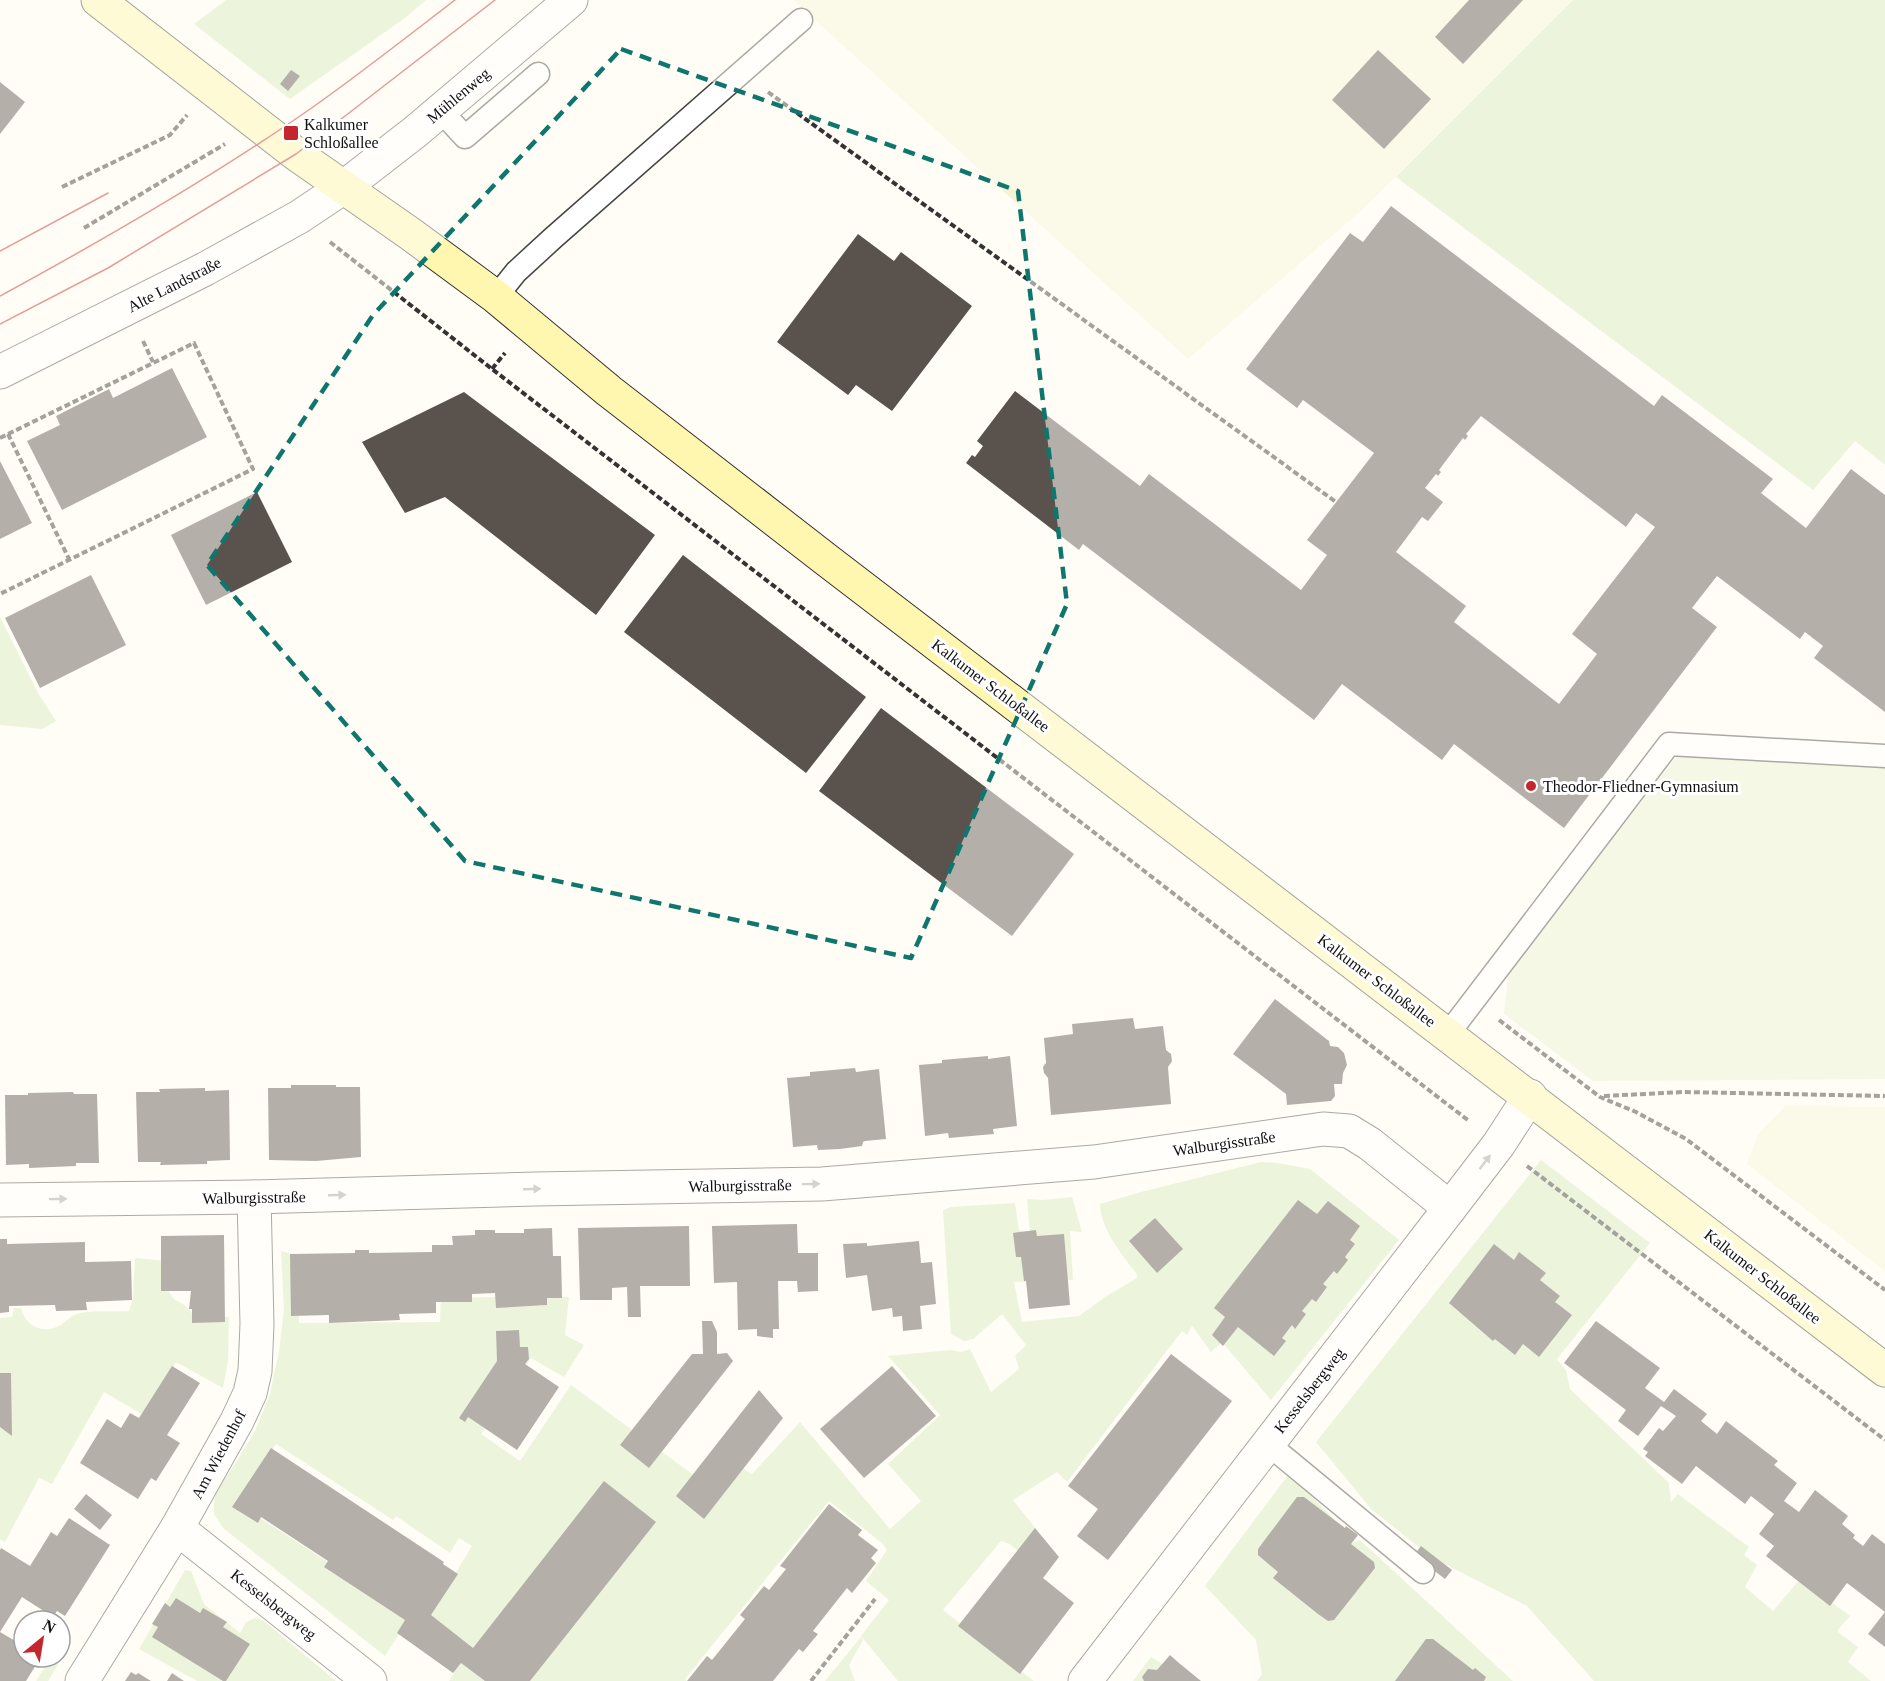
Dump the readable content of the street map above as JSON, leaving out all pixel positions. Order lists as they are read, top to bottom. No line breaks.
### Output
{"streets":{"main road":["Kalkumer Schloßallee"],"street":["Mühlenweg","Alte Landstraße","Walburgisstraße","Kesselsbergweg","Am Wiedenhof"]},"crossings":[["Mühlenweg","Alte Landstraße"],["Mühlenweg","Kalkumer Schloßallee"],["Alte Landstraße","Kalkumer Schloßallee"],["Kalkumer Schloßallee","Kesselsbergweg"],["Walburgisstraße","Kesselsbergweg"],["Walburgisstraße","Am Wiedenhof"],["Kesselsbergweg","Am Wiedenhof"]],"one_way":["Walburgisstraße"],"places":{"transit":["Kalkumer Schloßallee"],"other":["Theodor-Fliedner-Gymnasium"]},"north":"top right"}
